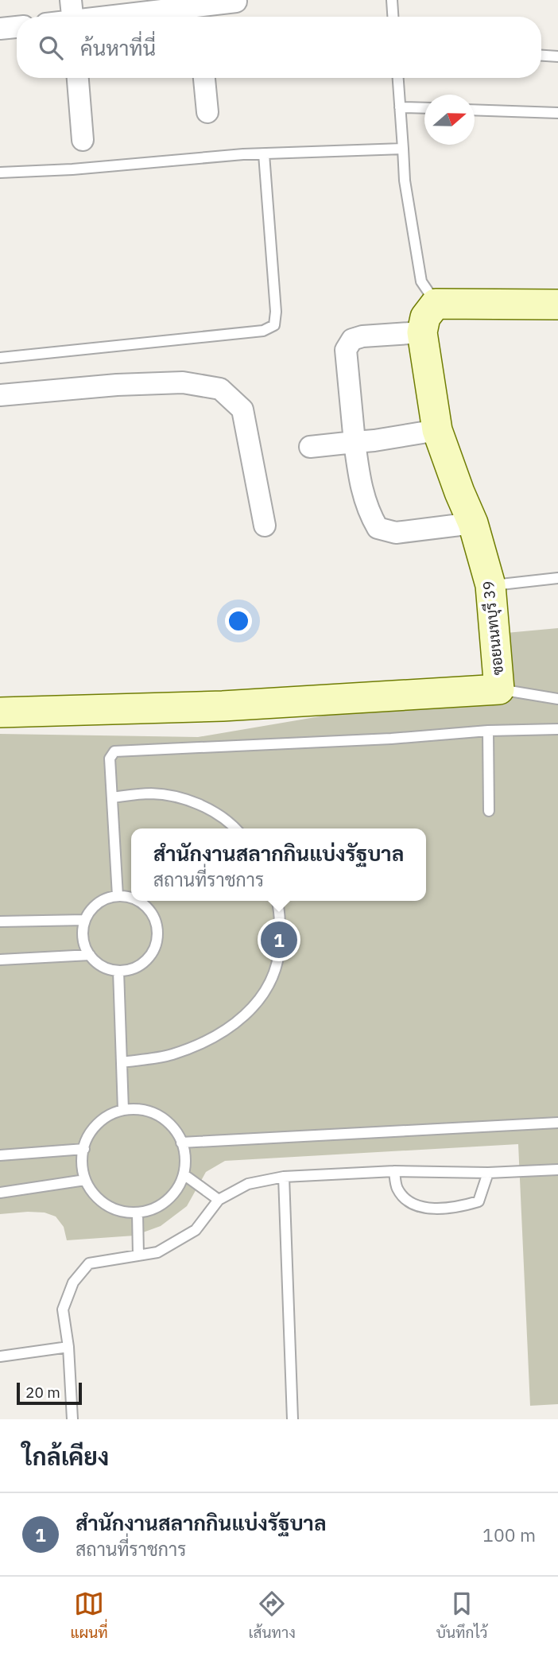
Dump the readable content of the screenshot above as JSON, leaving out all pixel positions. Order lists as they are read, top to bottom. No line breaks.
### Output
{"streets":{"street":["ซอยนนทบุรี 39"]},"scale_bar":"20 m","north":"right","page":{"search":"ค้นหาที่นี่","popup":["สำนักงานสลากกินแบ่งรัฐบาล","สถานที่ราชการ"],"pins":"1","scale":"20 m","heading":"ใกล้เคียง","list":[{"mark":"1","name":"สำนักงานสลากกินแบ่งรัฐบาล","note":"สถานที่ราชการ","value":"100 m"}],"nav":["แผนที่","เส้นทาง","บันทึกไว้"]}}
